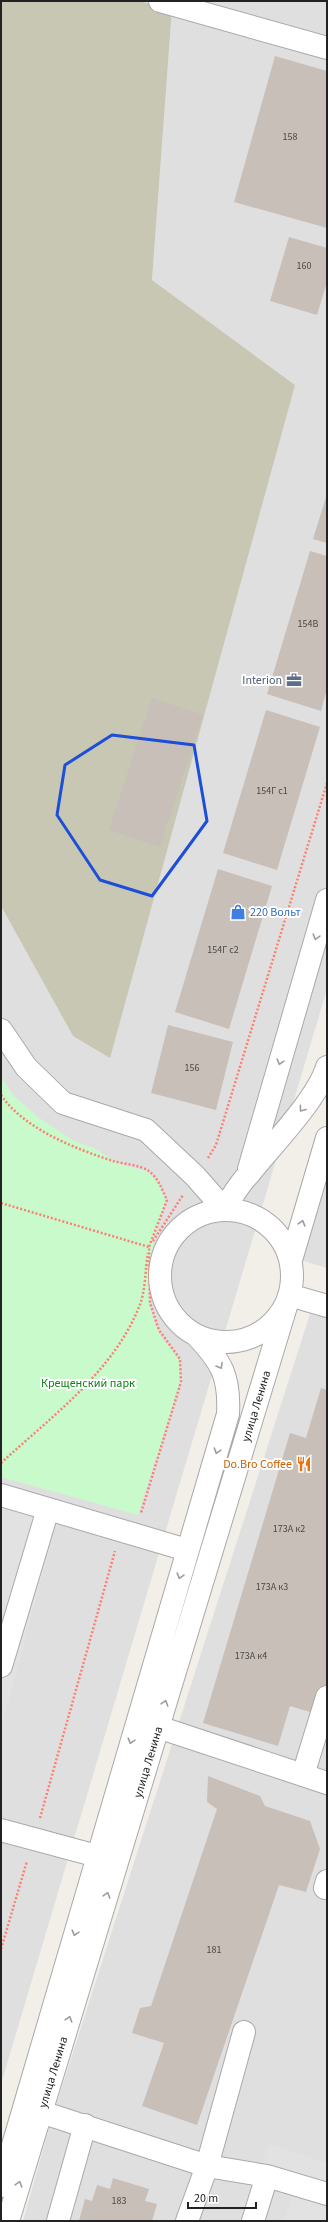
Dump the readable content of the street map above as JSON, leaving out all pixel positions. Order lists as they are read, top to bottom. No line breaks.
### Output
{"streets":{"street":["улица Ленина"]},"parks":["Крещенский парк"],"places":{"office":["Interion"],"shop":["220 Вольт"],"restaurant":["Do.Bro Coffee"]},"house_numbers":["158","160","154В","154Г с1","154Г с2","156","173А к2","173А к3","173А к4","181","183"],"scale_bar":"20 m"}
